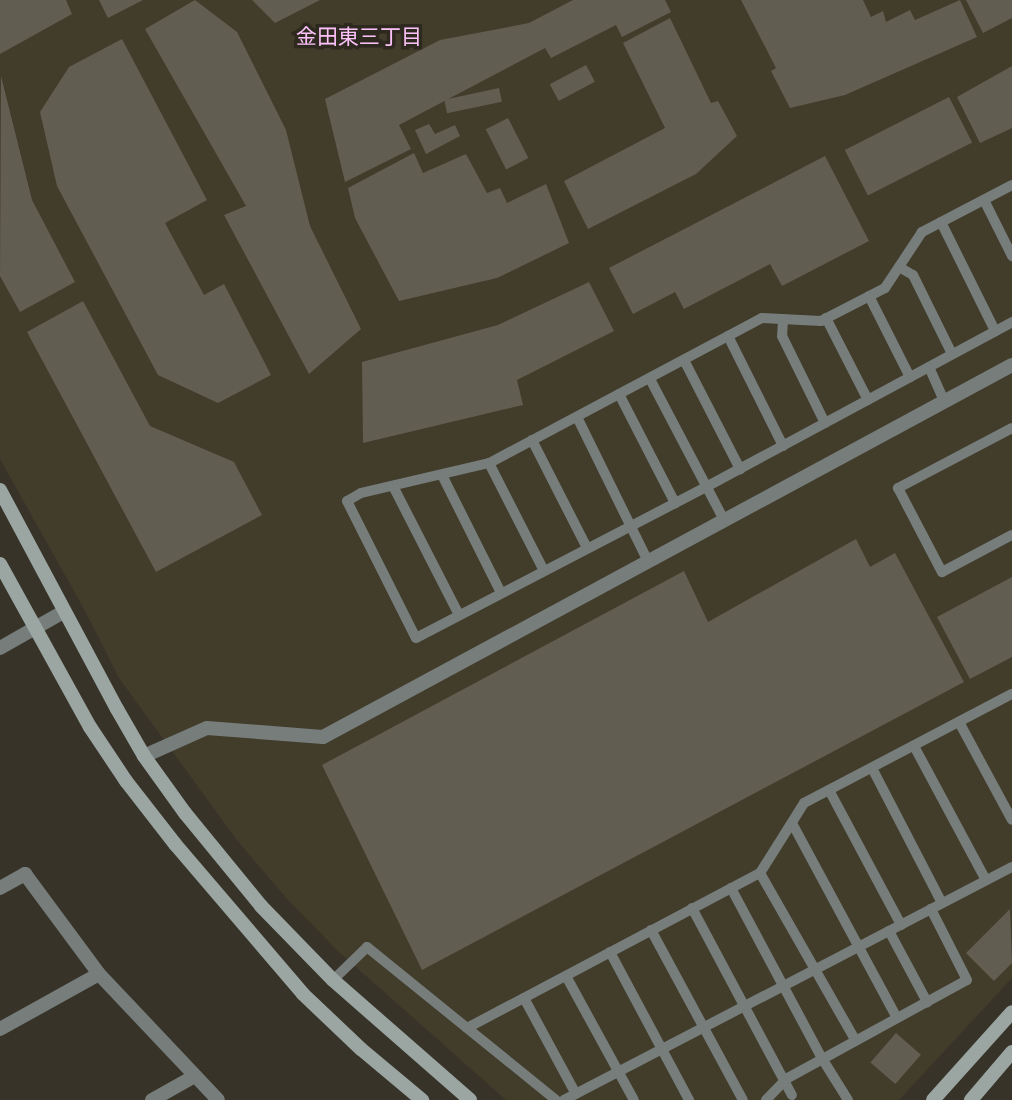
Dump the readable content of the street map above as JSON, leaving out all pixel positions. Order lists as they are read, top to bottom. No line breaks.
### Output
{"districts":["金田東三丁目"]}
